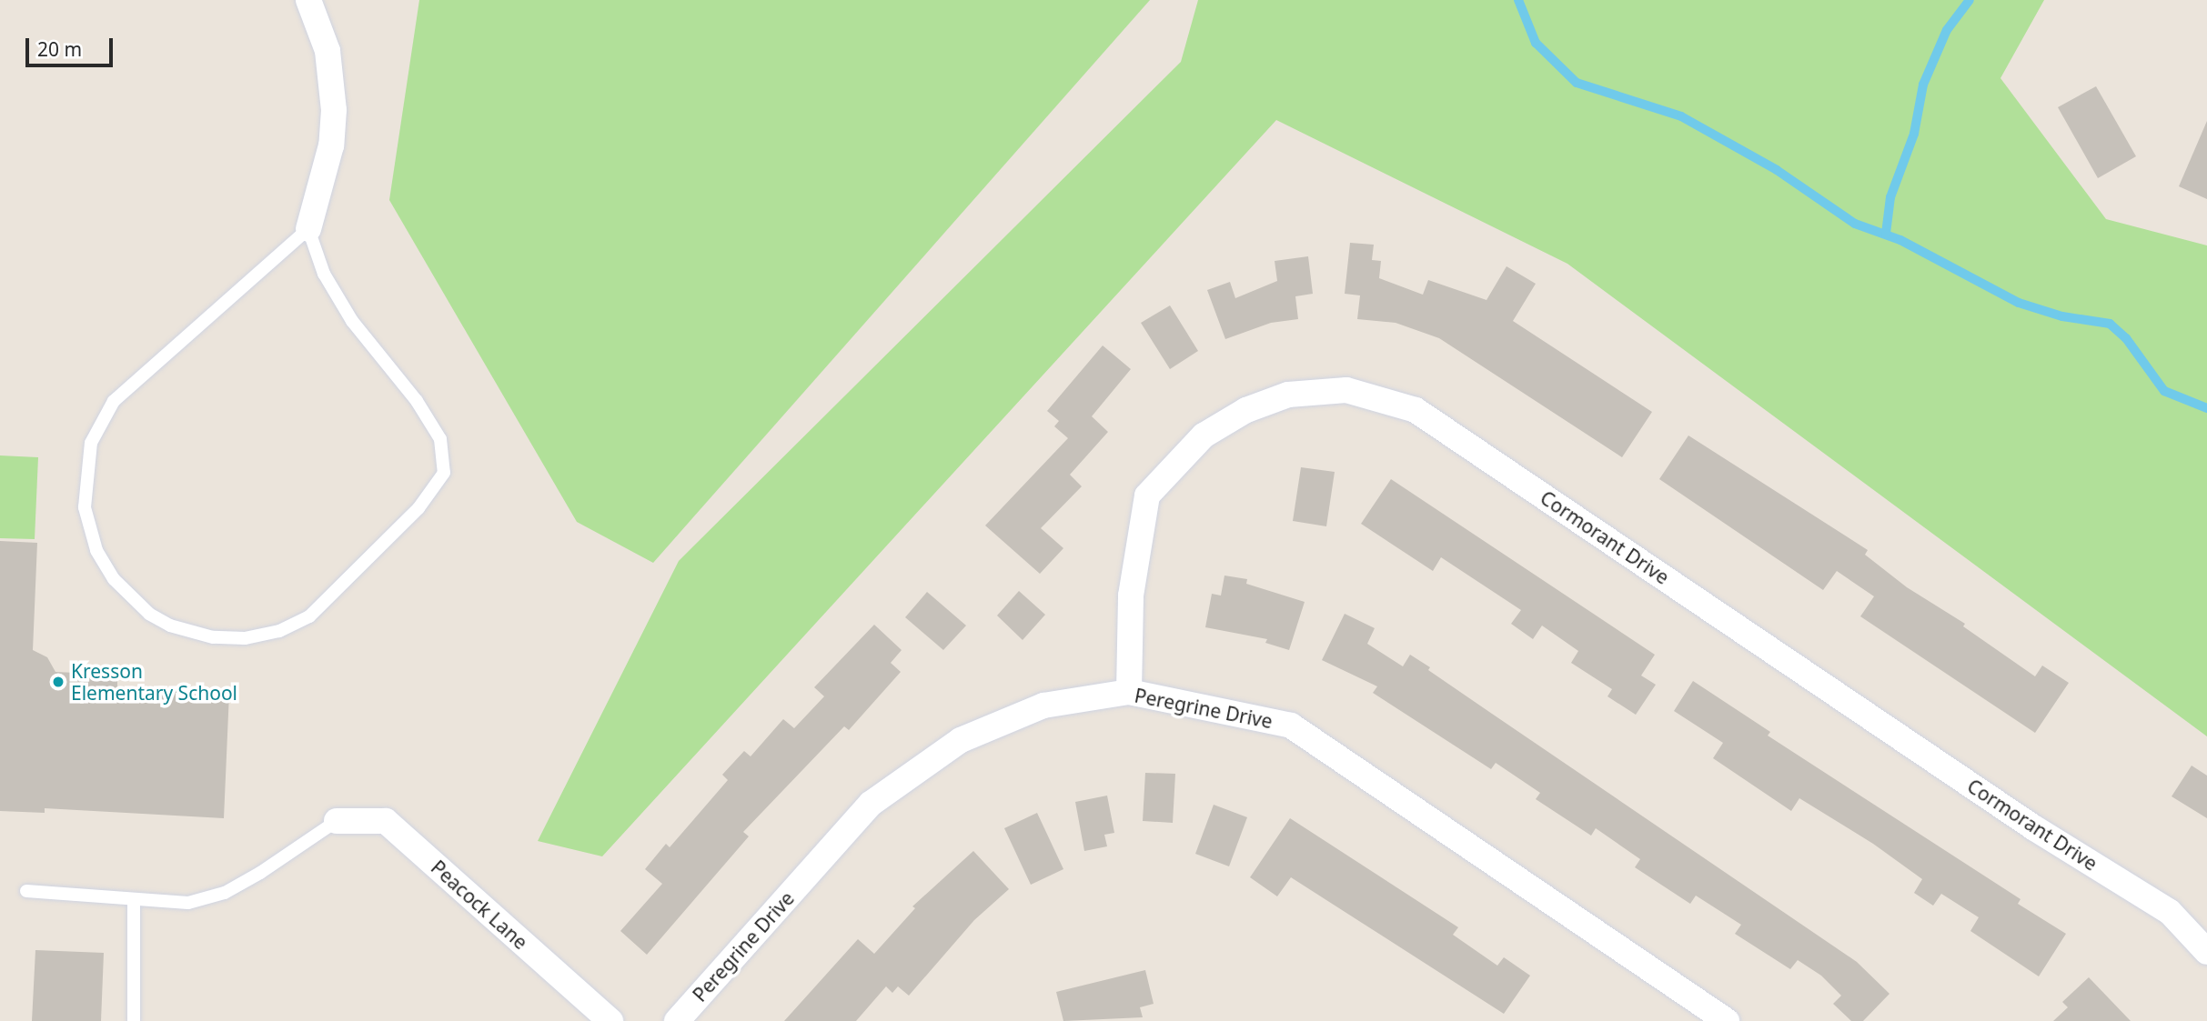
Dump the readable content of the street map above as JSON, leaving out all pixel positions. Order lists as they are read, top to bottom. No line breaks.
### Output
{"streets":{"street":["Cormorant Drive","Peregrine Drive","Peacock Lane"]},"crossings":[["Cormorant Drive","Peregrine Drive"]],"places":["Kresson Elementary School"],"scale_bar":"20 m"}
